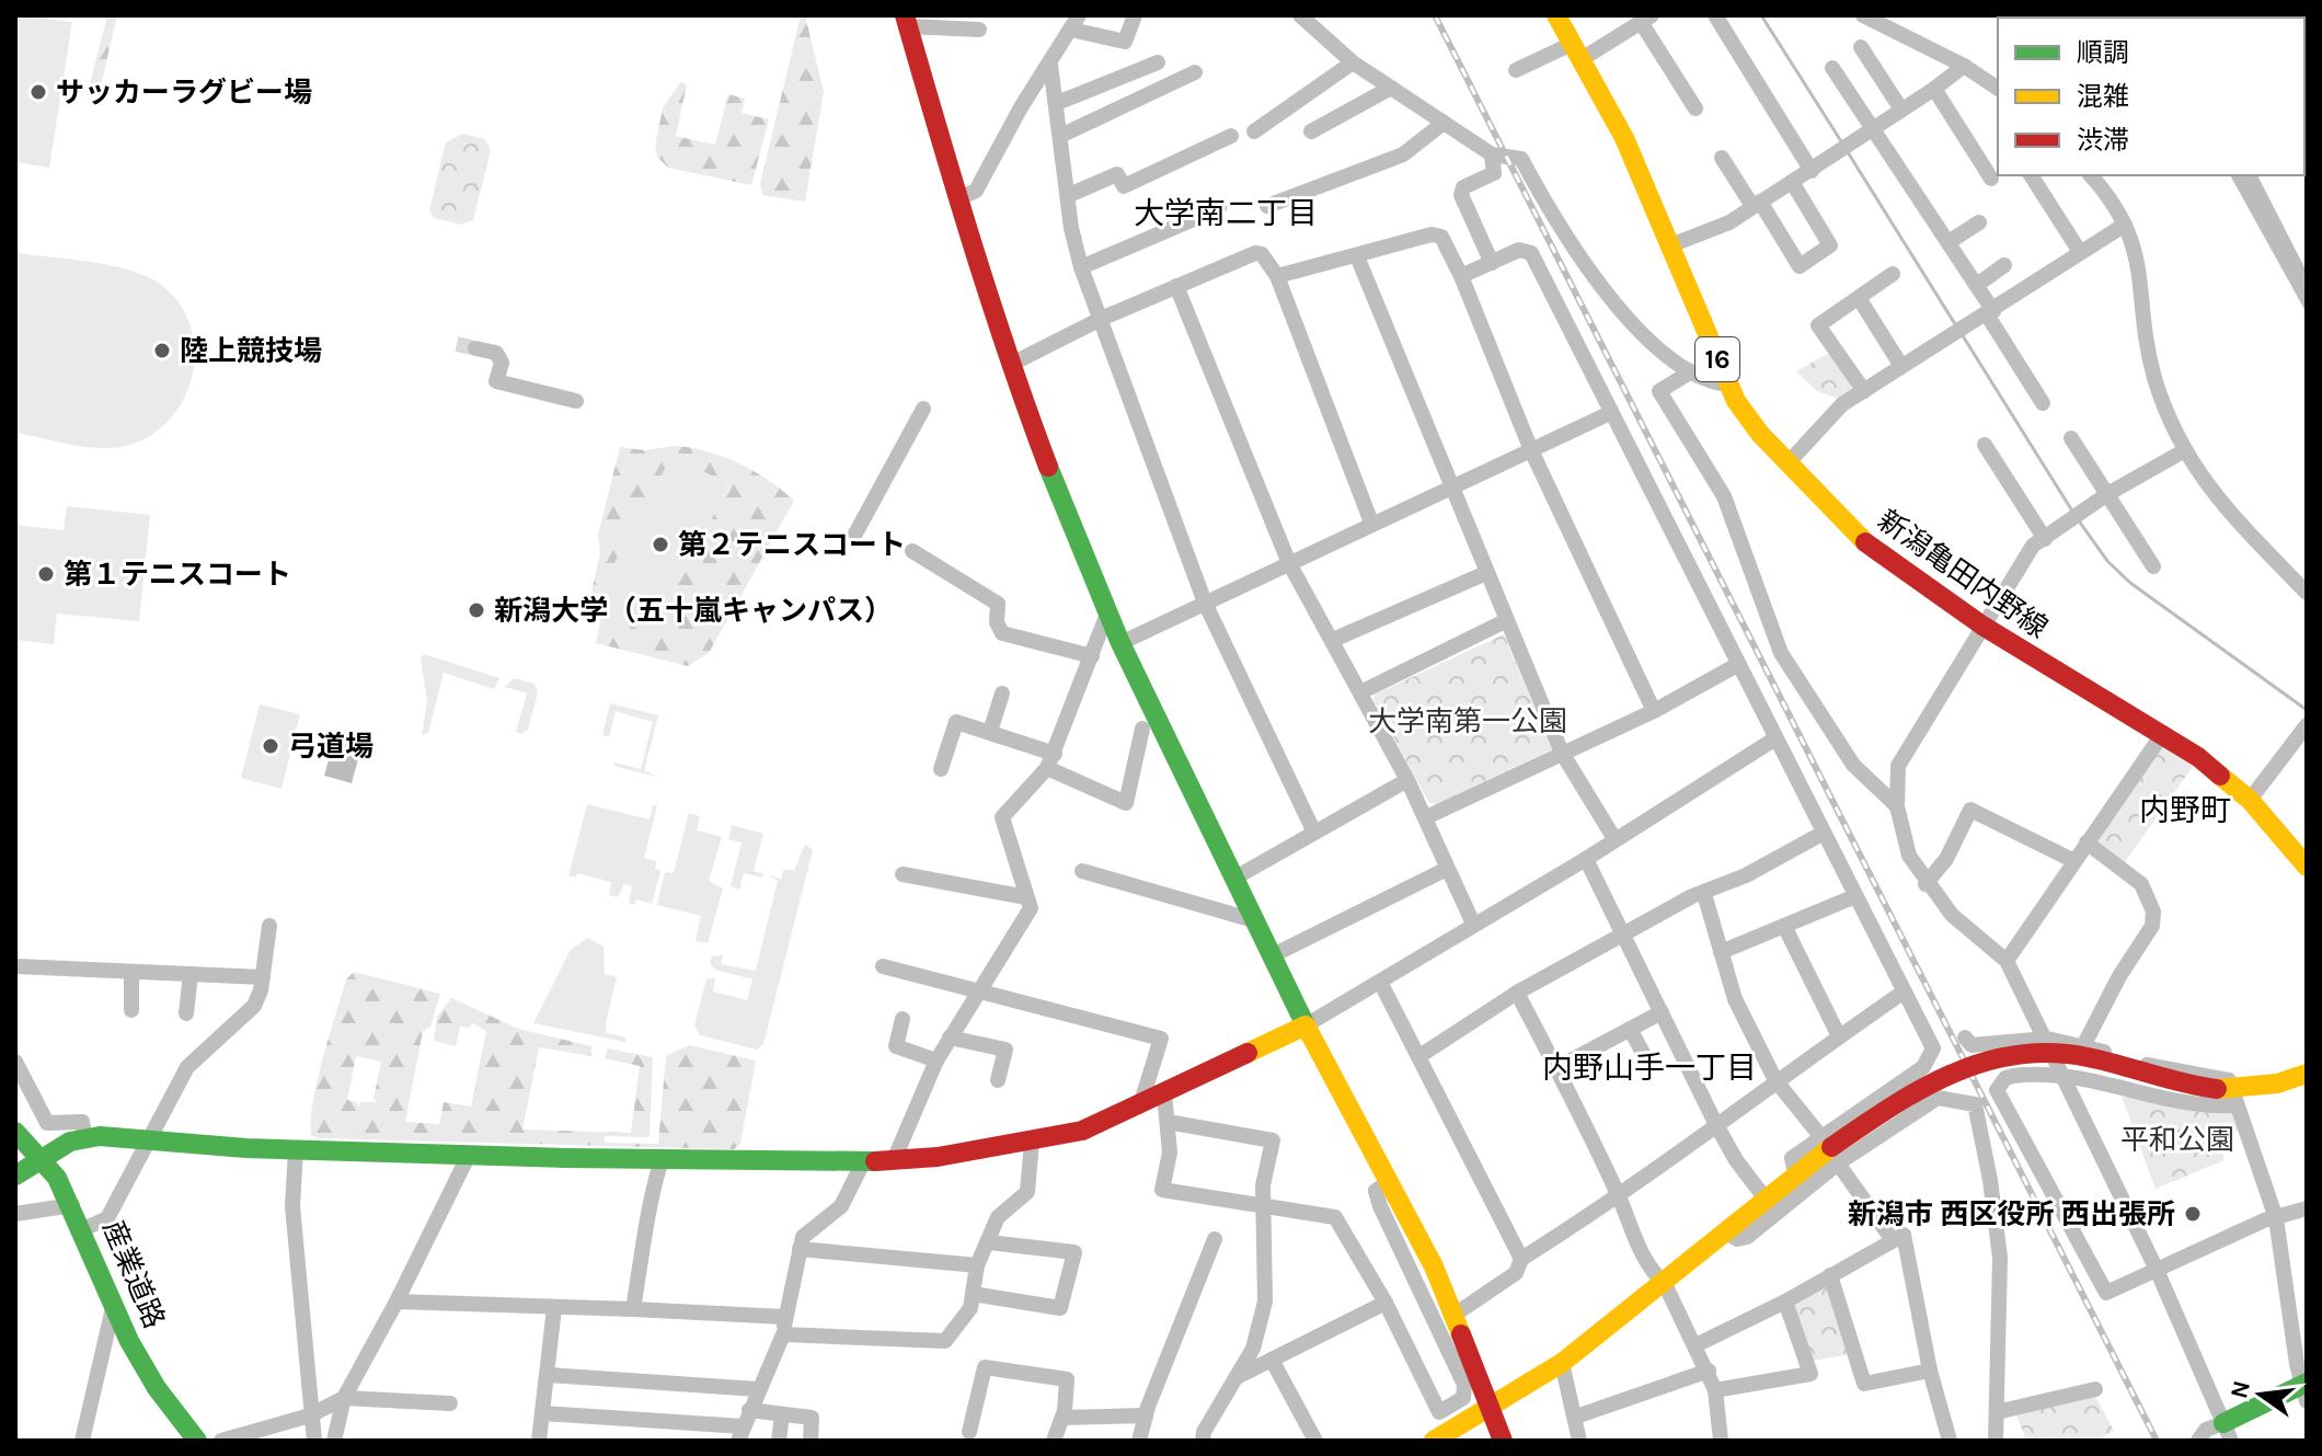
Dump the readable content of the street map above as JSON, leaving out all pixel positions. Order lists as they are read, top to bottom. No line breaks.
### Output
{"streets":{"street":["16","新潟亀田内野線","産業道路"]},"districts":["大学南二丁目","内野町","内野山手一丁目"],"parks":["大学南第一公園","平和公園"],"places":["サッカーラグビー場","陸上競技場","第２テニスコート","第１テニスコート","新潟大学（五十嵐キャンパス）","弓道場","新潟市 西区役所 西出張所"],"legend":["順調","混雑","渋滞"],"north":"left"}
